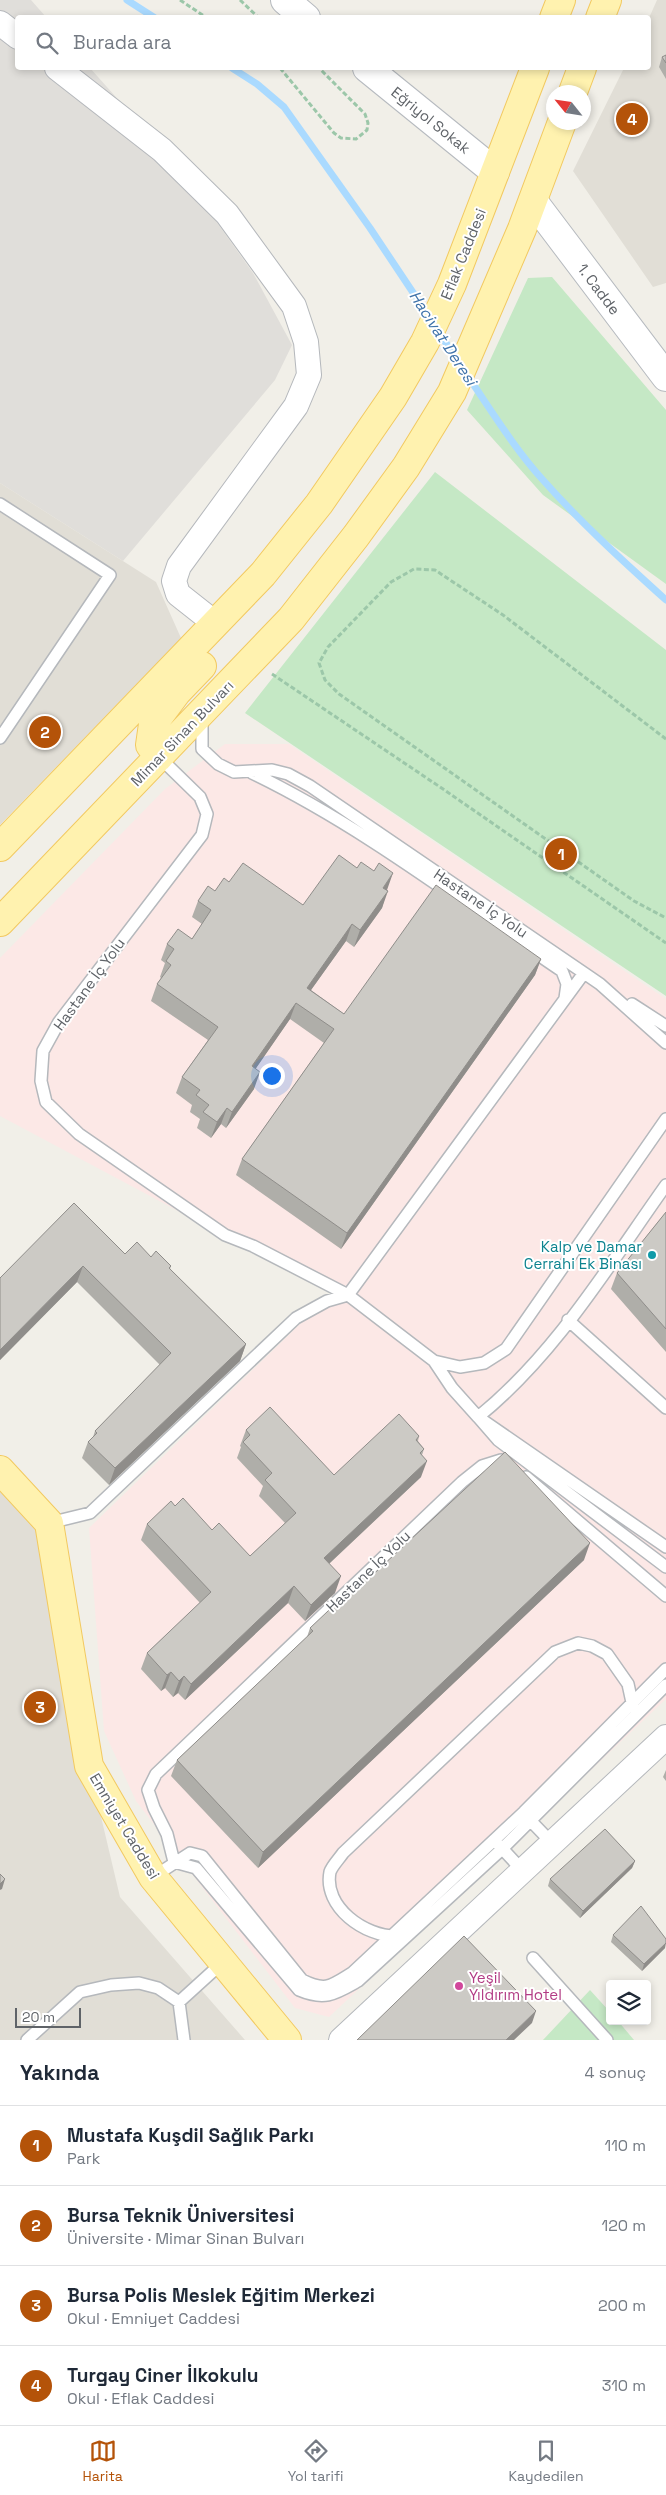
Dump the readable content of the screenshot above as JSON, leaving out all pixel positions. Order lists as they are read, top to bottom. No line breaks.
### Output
{"streets":{"main road":["Eğriyol Sokak","Eflak Caddesi","1. Cadde","Mimar Sinan Bulvarı","Emniyet Caddesi"],"lane":["Hastane İç Yolu"]},"crossings":[["Eğriyol Sokak","Eflak Caddesi"],["1. Cadde","Mimar Sinan Bulvarı"],["Mimar Sinan Bulvarı","Hastane İç Yolu"],["Hastane İç Yolu","Emniyet Caddesi"]],"water":["Hacivat Deresi"],"places":["Kalp ve Damar Cerrahi Ek Binası","Yeşil Yıldırım Hotel"],"scale_bar":"20 m","north":"top left","page":{"search":"Burada ara","pins":["4","2","1","3"],"scale":"20 m","heading":["Yakında","4 sonuç"],"list":[{"mark":"1","name":"Mustafa Kuşdil Sağlık Parkı","note":"Park","value":"110 m"},{"mark":"2","name":"Bursa Teknik Üniversitesi","note":"Üniversite · Mimar Sinan Bulvarı","value":"120 m"},{"mark":"3","name":"Bursa Polis Meslek Eğitim Merkezi","note":"Okul · Emniyet Caddesi","value":"200 m"},{"mark":"4","name":"Turgay Ciner İlkokulu","note":"Okul · Eflak Caddesi","value":"310 m"}],"nav":["Harita","Yol tarifi","Kaydedilen"]}}
